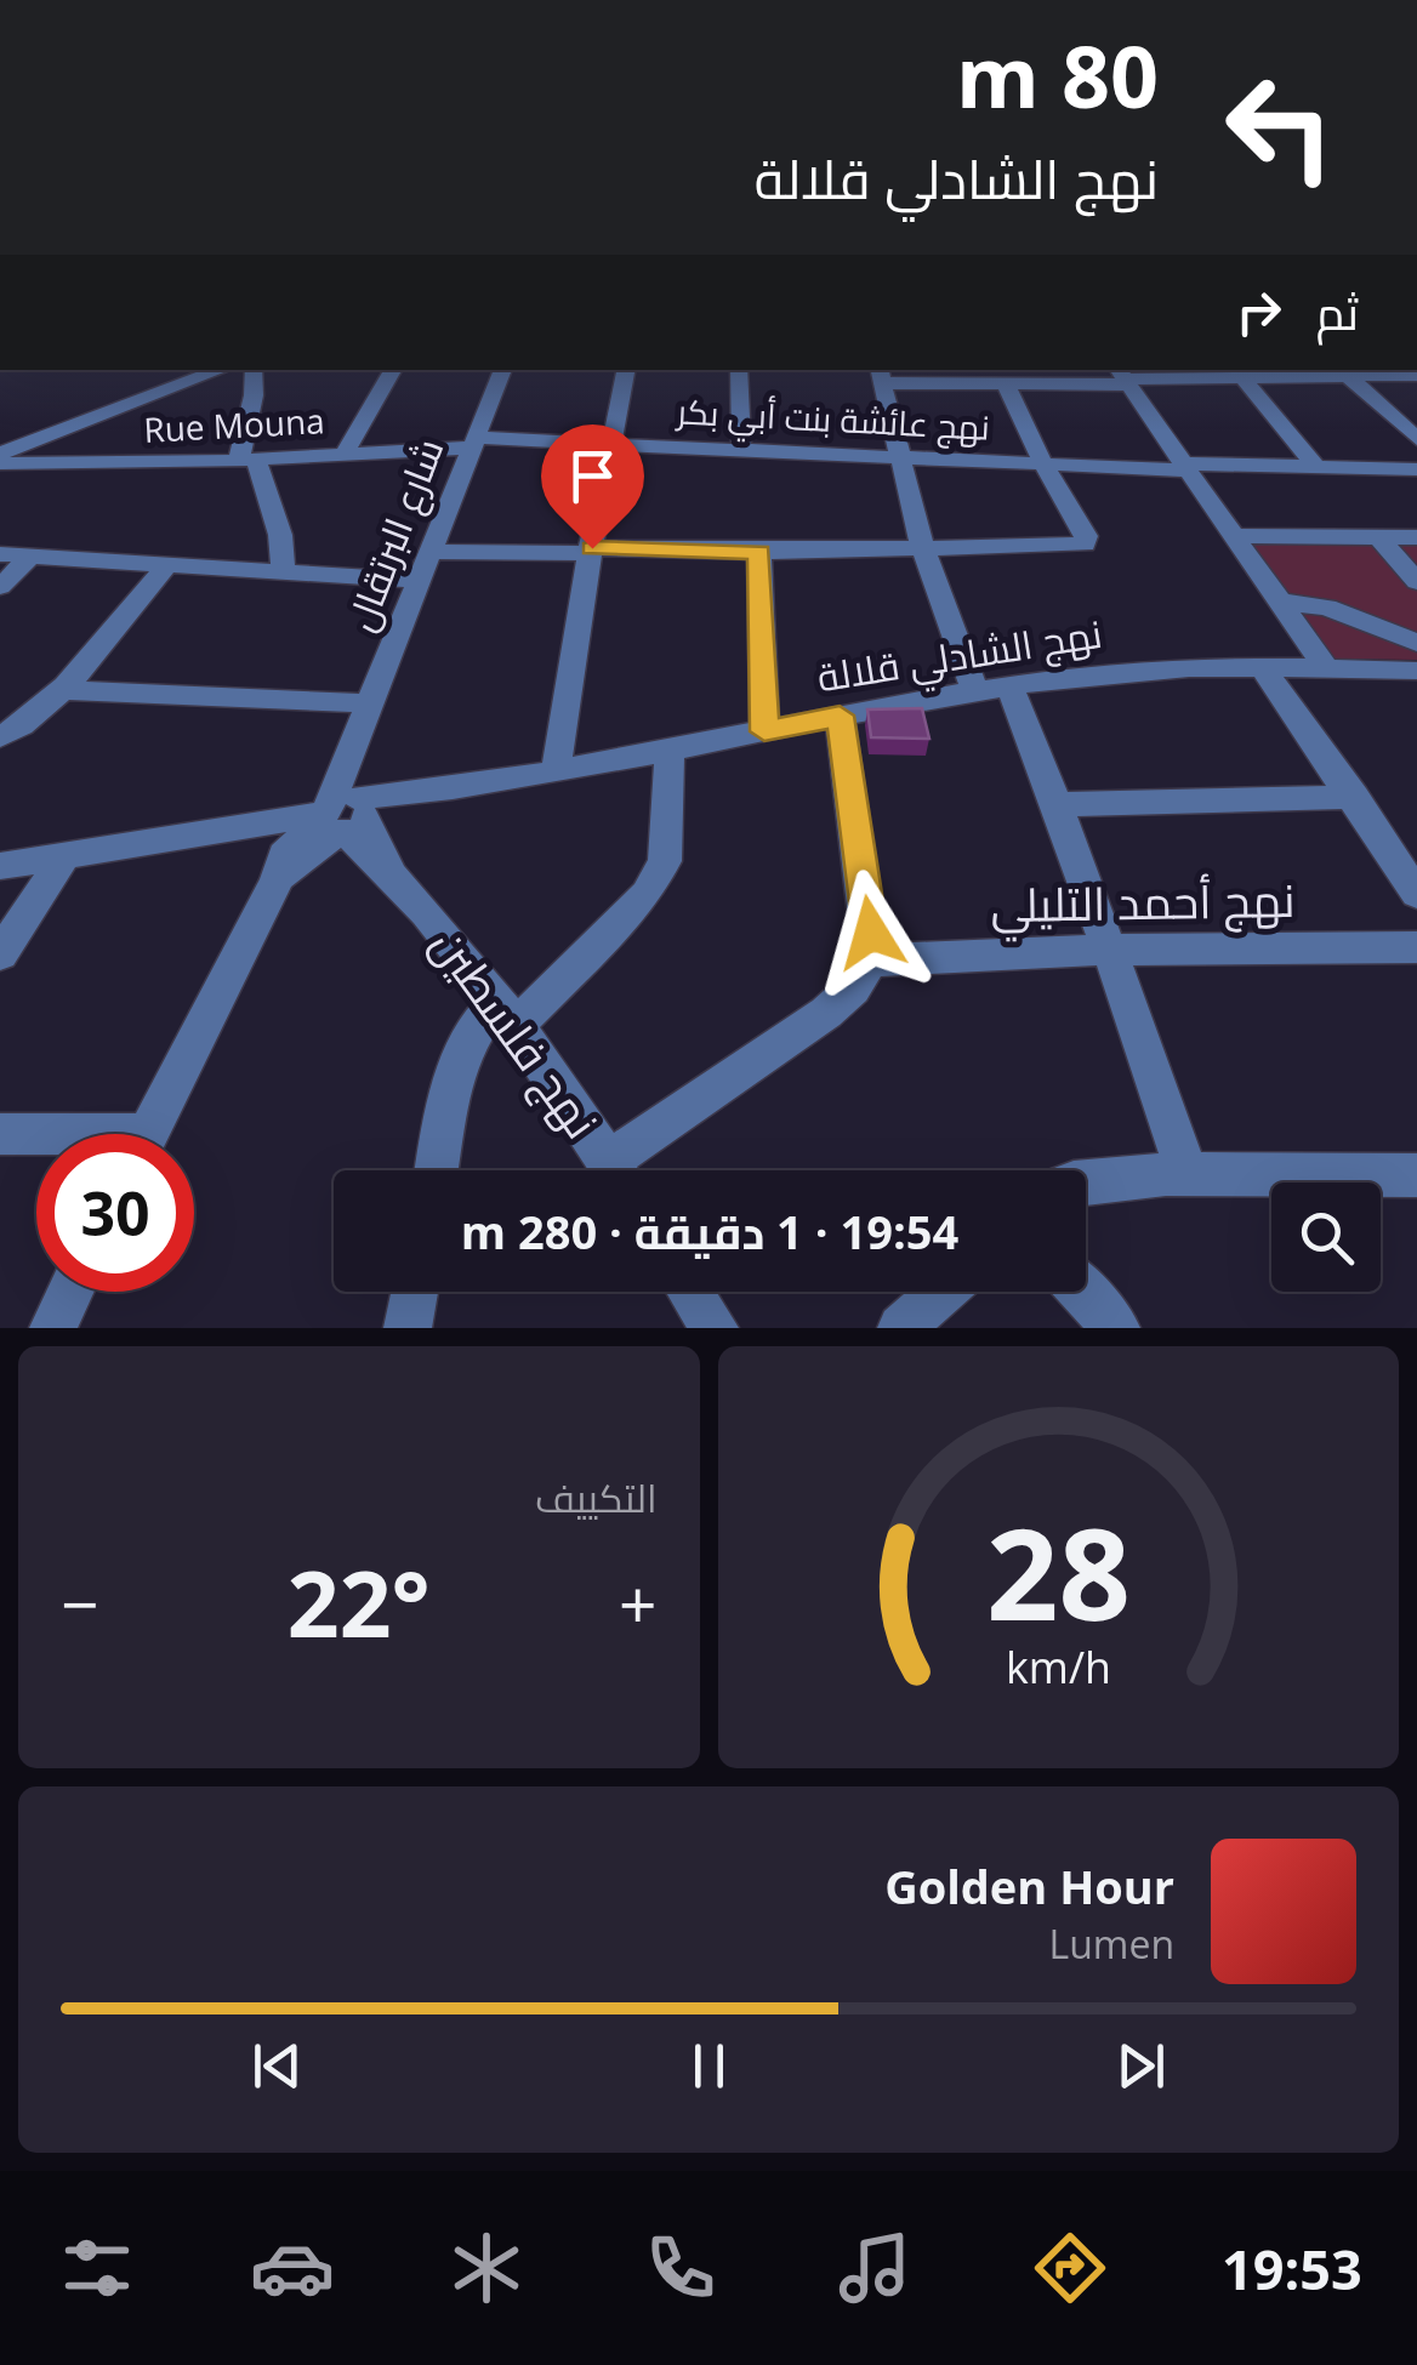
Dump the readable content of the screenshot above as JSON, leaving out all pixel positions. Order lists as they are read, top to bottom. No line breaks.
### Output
{"streets":{"street":["نهج عائشة بنت أبي بكر","Rue Mouna","شارع البرتقال","نهج الشادلي قلالة","نهج أحمد التليلي","نهج فلسطين"]},"crossings":[["نهج عائشة بنت أبي بكر","Rue Mouna"],["نهج عائشة بنت أبي بكر","شارع البرتقال"],["Rue Mouna","شارع البرتقال"],["شارع البرتقال","نهج الشادلي قلالة"],["شارع البرتقال","نهج فلسطين"],["نهج الشادلي قلالة","نهج فلسطين"]],"page":{"turn":["80 m","نهج الشادلي قلالة"],"then":"ثم","limit":"30","trip":"19:54 · 1 دقيقة · 280 m","tile":"التكييف","heat":["−","22°","+"],"song":["Golden Hour","Lumen"],"tabs":"19:53","gauge":["28","km/h"]}}
